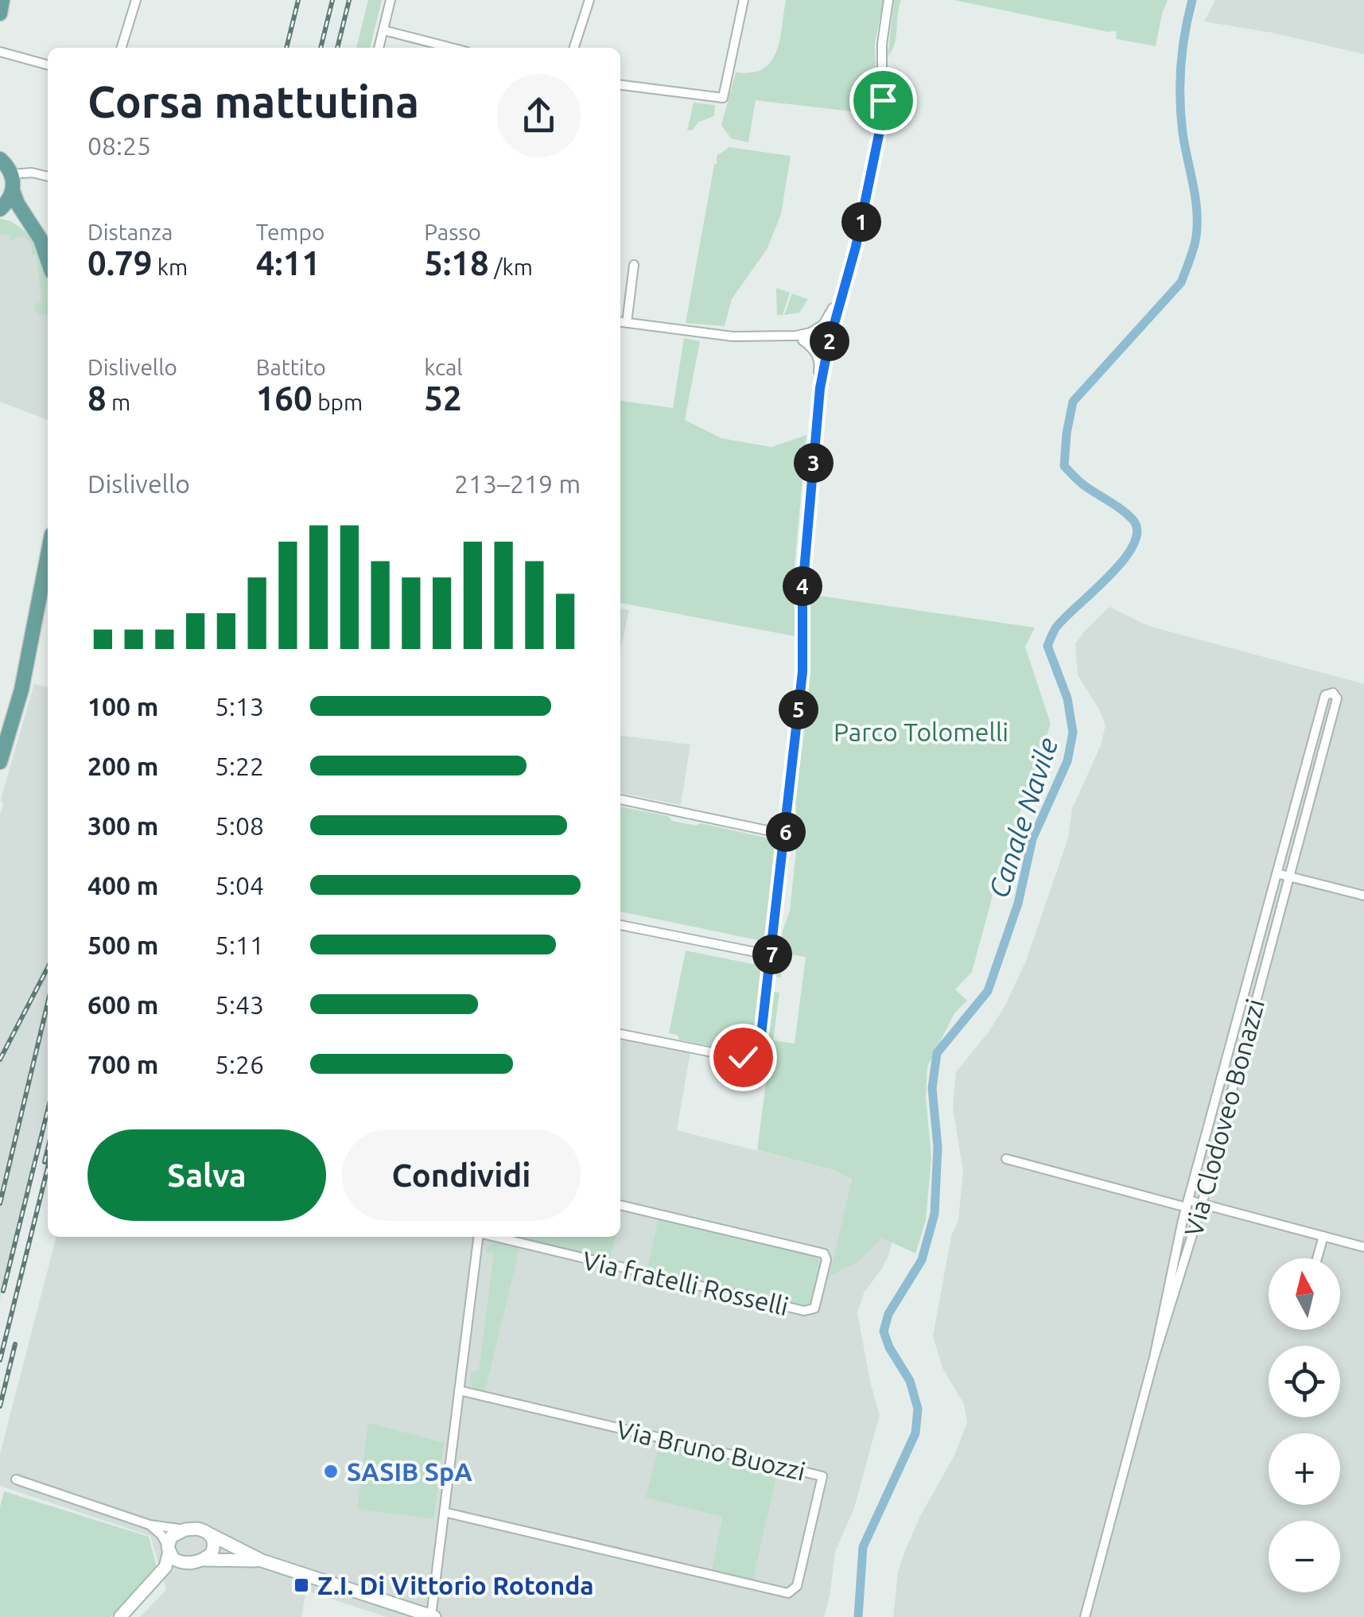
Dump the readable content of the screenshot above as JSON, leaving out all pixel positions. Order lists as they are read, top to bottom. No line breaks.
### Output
{"streets":{"street":["Via Clodoveo Bonazzi","Via fratelli Rosselli","Via Bruno Buozzi"]},"water":["Canale Navile"],"parks":["Parco Tolomelli"],"places":{"other":["SASIB SpA"],"transit":["Z.I. Di Vittorio Rotonda"]},"north":"top","page":{"heading":["Corsa mattutina","08:25"],"stats":[["Distanza","0.79 km"],["Tempo","4:11"],["Passo","5:18 /km"],["Dislivello","8 m"],["Battito","160 bpm"],["kcal","52"]],"pins":["1","2","3","4","5","6","7"],"chart":["Dislivello","213–219 m"],"list":[{"name":"100 m","note":"5:13"},{"name":"200 m","note":"5:22"},{"name":"300 m","note":"5:08"},{"name":"400 m","note":"5:04"},{"name":"500 m","note":"5:11"},{"name":"600 m","note":"5:43"},{"name":"700 m","note":"5:26"}],"buttons":["Salva","Condividi"],"map_buttons":["+","−"]}}
